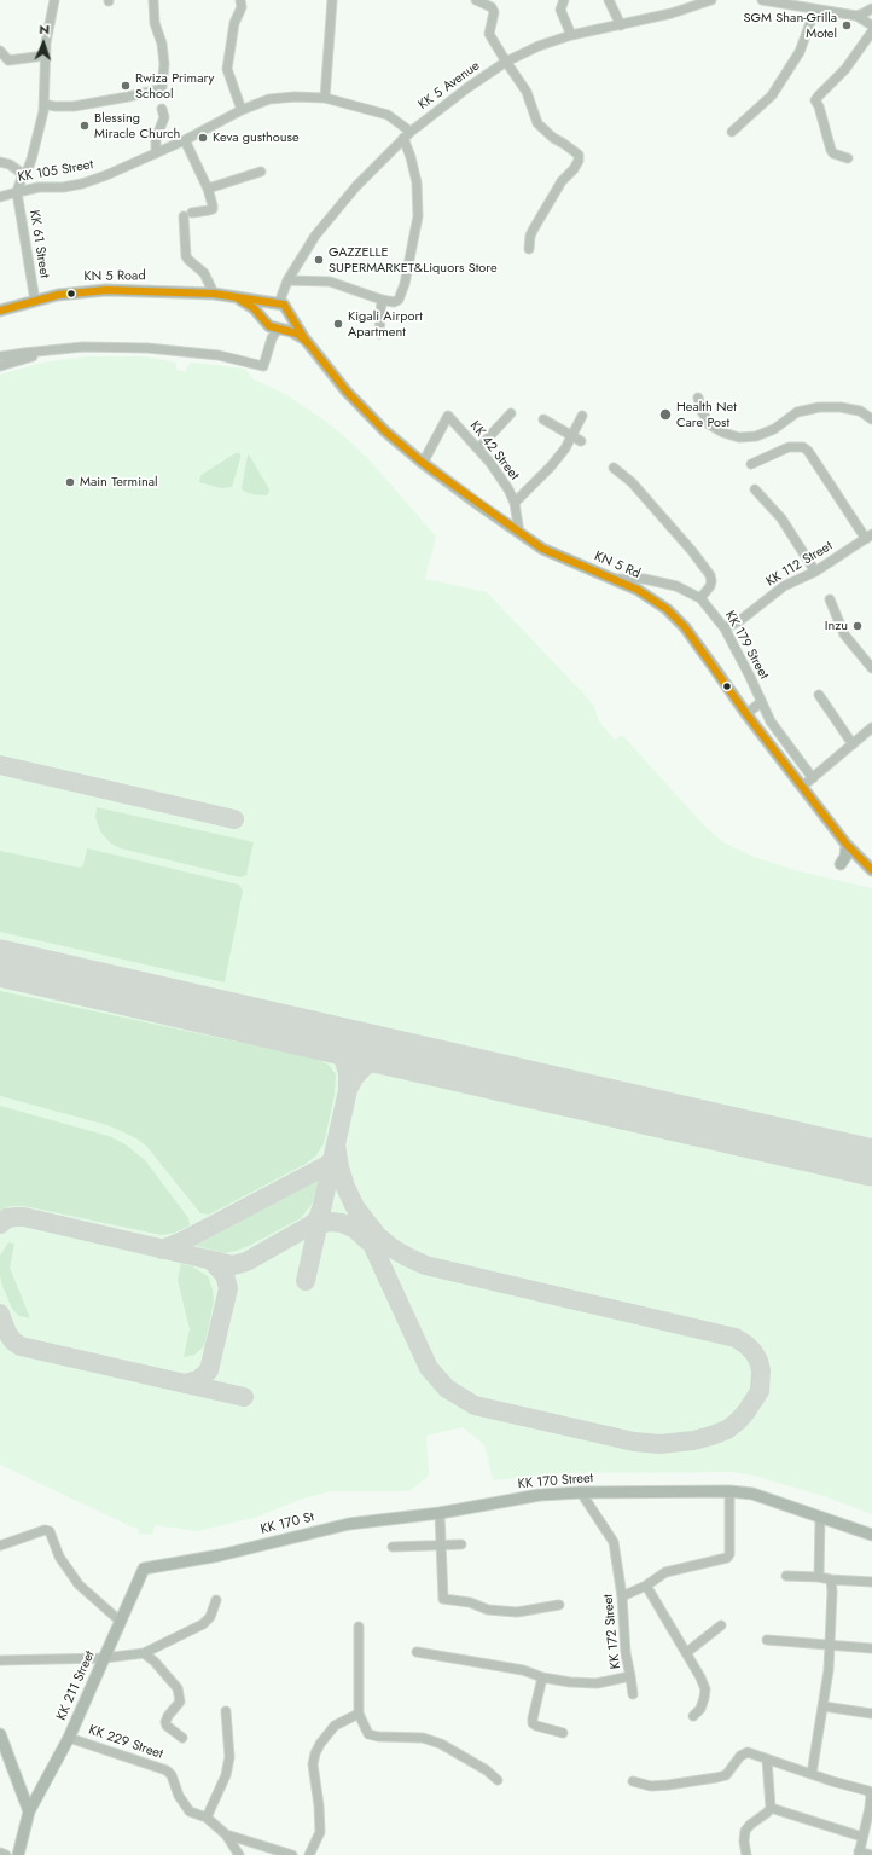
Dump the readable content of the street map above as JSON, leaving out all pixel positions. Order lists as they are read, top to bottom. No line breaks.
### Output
{"streets":{"main road":["KN 5 Road","KN 5 Rd","KK 170 Street","KK 170 St","KK 211 Street"],"street":["KK 5 Avenue","KK 105 Street","KK 61 Street","KK 42 Street","KK 112 Street","KK 179 Street","KK 172 Street","KK 229 Street"]},"crossings":[["KK 5 Avenue","KK 105 Street"],["KK 5 Avenue","KN 5 Rd"],["KK 105 Street","KK 61 Street"],["KK 61 Street","KN 5 Road"],["KN 5 Road","KN 5 Rd"],["KK 42 Street","KN 5 Rd"],["KK 112 Street","KK 179 Street"],["KK 170 Street","KK 170 St"],["KK 170 Street","KK 172 Street"],["KK 170 St","KK 211 Street"],["KK 211 Street","KK 229 Street"]],"places":["SGM Shan-Grilla Motel","Rwiza Primary School","Blessing Miracle Church","Keva gusthouse","GAZZELLE SUPERMARKET&Liquors Store","Kigali Airport Apartment","Health Net Care Post","Main Terminal","Inzu"],"north":"top"}
